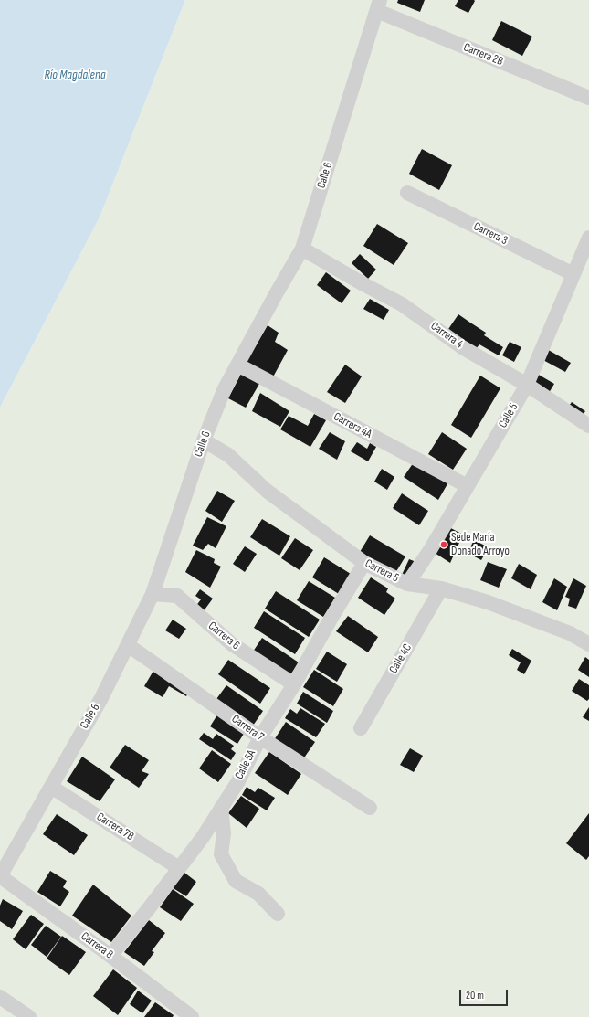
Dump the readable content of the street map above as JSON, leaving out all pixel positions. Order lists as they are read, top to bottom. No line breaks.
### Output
{"streets":{"street":["Carrera 2B","Calle 6","Carrera 3","Carrera 4","Calle 5","Carrera 4A","Carrera 5","Carrera 6","Calle 4C","Carrera 7","Calle 5A","Carrera 7B","Carrera 8"]},"crossings":[["Carrera 2B","Calle 6"],["Calle 6","Carrera 4"],["Calle 6","Carrera 4A"],["Calle 6","Carrera 5"],["Calle 6","Carrera 6"],["Calle 6","Carrera 7"],["Calle 6","Carrera 7B"],["Calle 6","Carrera 8"],["Carrera 3","Calle 5"],["Carrera 4","Calle 5"],["Calle 5","Carrera 4A"],["Calle 5","Carrera 5"],["Carrera 5","Calle 4C"],["Carrera 5","Calle 5A"],["Carrera 6","Calle 5A"],["Carrera 7","Calle 5A"],["Calle 5A","Carrera 7B"],["Calle 5A","Carrera 8"]],"water":["Río Magdalena"],"places":["Sede María Donado Arroyo"],"scale_bar":"20 m"}
